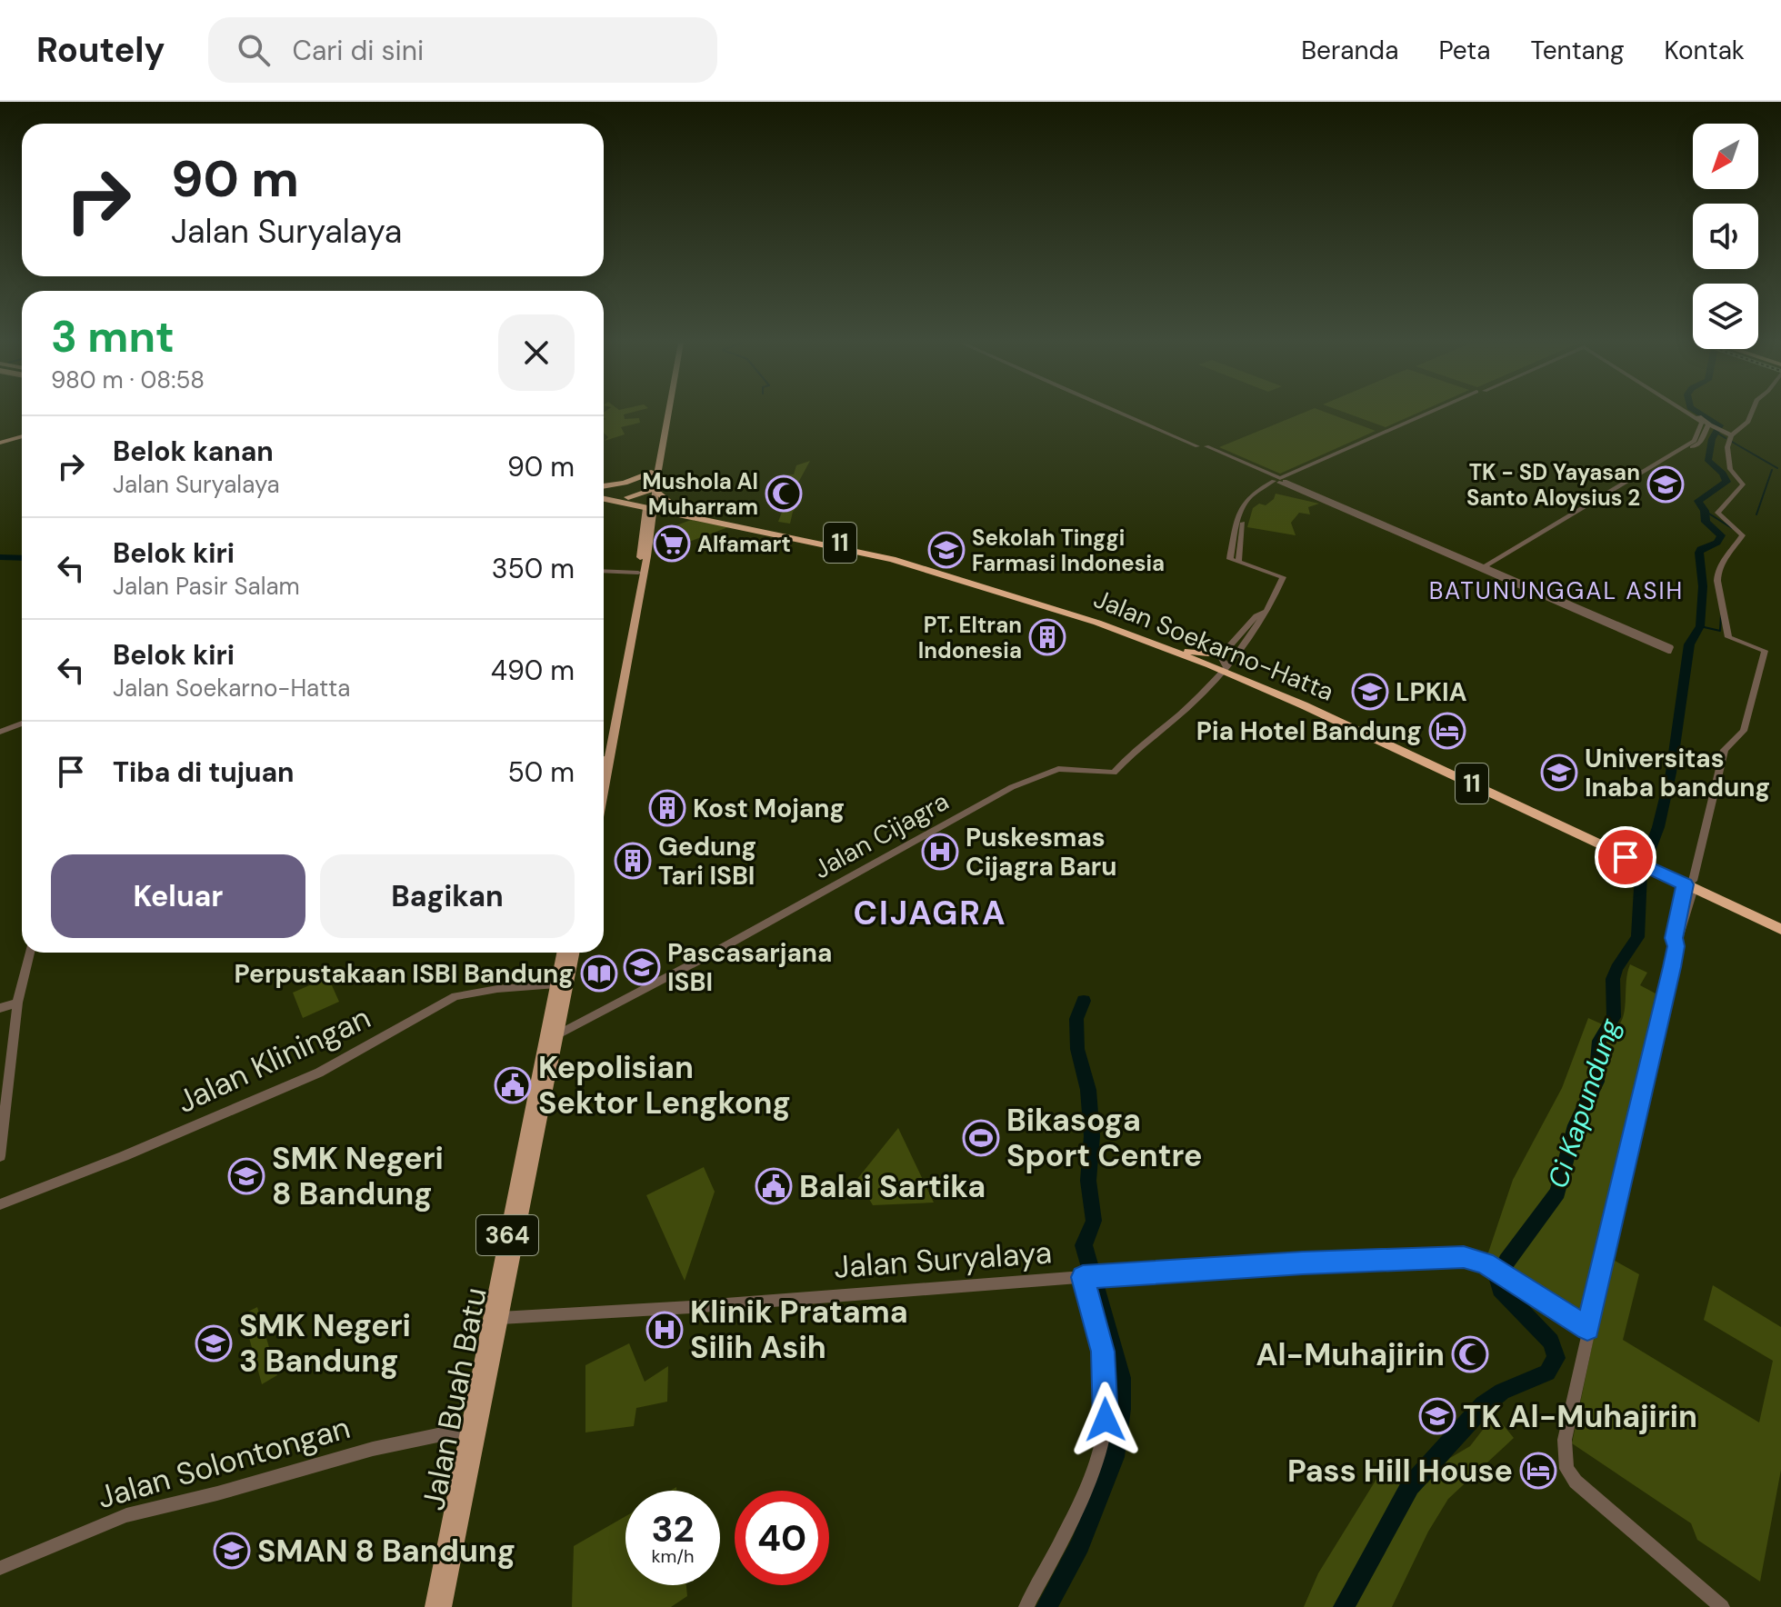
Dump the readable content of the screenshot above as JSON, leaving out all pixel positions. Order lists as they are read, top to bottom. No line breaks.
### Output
{"streets":{"highway":["11","Jalan Soekarno-Hatta"],"main road":["364","Jalan Buah Batu"],"street":["Jalan Cijagra","Jalan Kliningan","Jalan Suryalaya","Jalan Solontongan"]},"crossings":[["Jalan Soekarno-Hatta","Jalan Cijagra"],["Jalan Cijagra","Jalan Buah Batu"],["Jalan Kliningan","Jalan Buah Batu"],["Jalan Suryalaya","Jalan Buah Batu"],["Jalan Buah Batu","Jalan Solontongan"]],"districts":["BATUNUNGGAL ASIH","CIJAGRA"],"water":["Ci Kapundung"],"places":{"school or university":["TK - SD Yayasan Santo Aloysius 2","Sekolah Tinggi Farmasi Indonesia","LPKIA","Universitas Inaba bandung","Pascasarjana ISBI","SMK Negeri 8 Bandung","SMK Negeri 3 Bandung","TK Al-Muhajirin","SMAN 8 Bandung"],"mosque":["Mushola Al Muharram","Al-Muhajirin"],"supermarket":["Alfamart"],"building":["PT. Eltran Indonesia","Kost Mojang","Gedung Tari ISBI"],"hotel":["Pia Hotel Bandung","Pass Hill House"],"hospital":["Puskesmas Cijagra Baru","Klinik Pratama Silih Asih"],"library":["Perpustakaan ISBI Bandung"],"public building":["Kepolisian Sektor Lengkong","Balai Sartika"],"sports":["Bikasoga Sport Centre"]},"north":"bottom left","page":{"header":"Routely","search":"Cari di sini","nav":["Beranda","Peta","Tentang","Kontak"],"turn":["90 m","Jalan Suryalaya"],"heading":["3 mnt","980 m · 08:58"],"list":[{"name":"Belok kanan","note":"Jalan Suryalaya","value":"90 m"},{"name":"Belok kiri","note":"Jalan Pasir Salam","value":"350 m"},{"name":"Belok kiri","note":"Jalan Soekarno-Hatta","value":"490 m"},{"name":"Tiba di tujuan","value":"50 m"}],"buttons":["Keluar","Bagikan"],"speed":"32 km/h","limit":"40"}}
